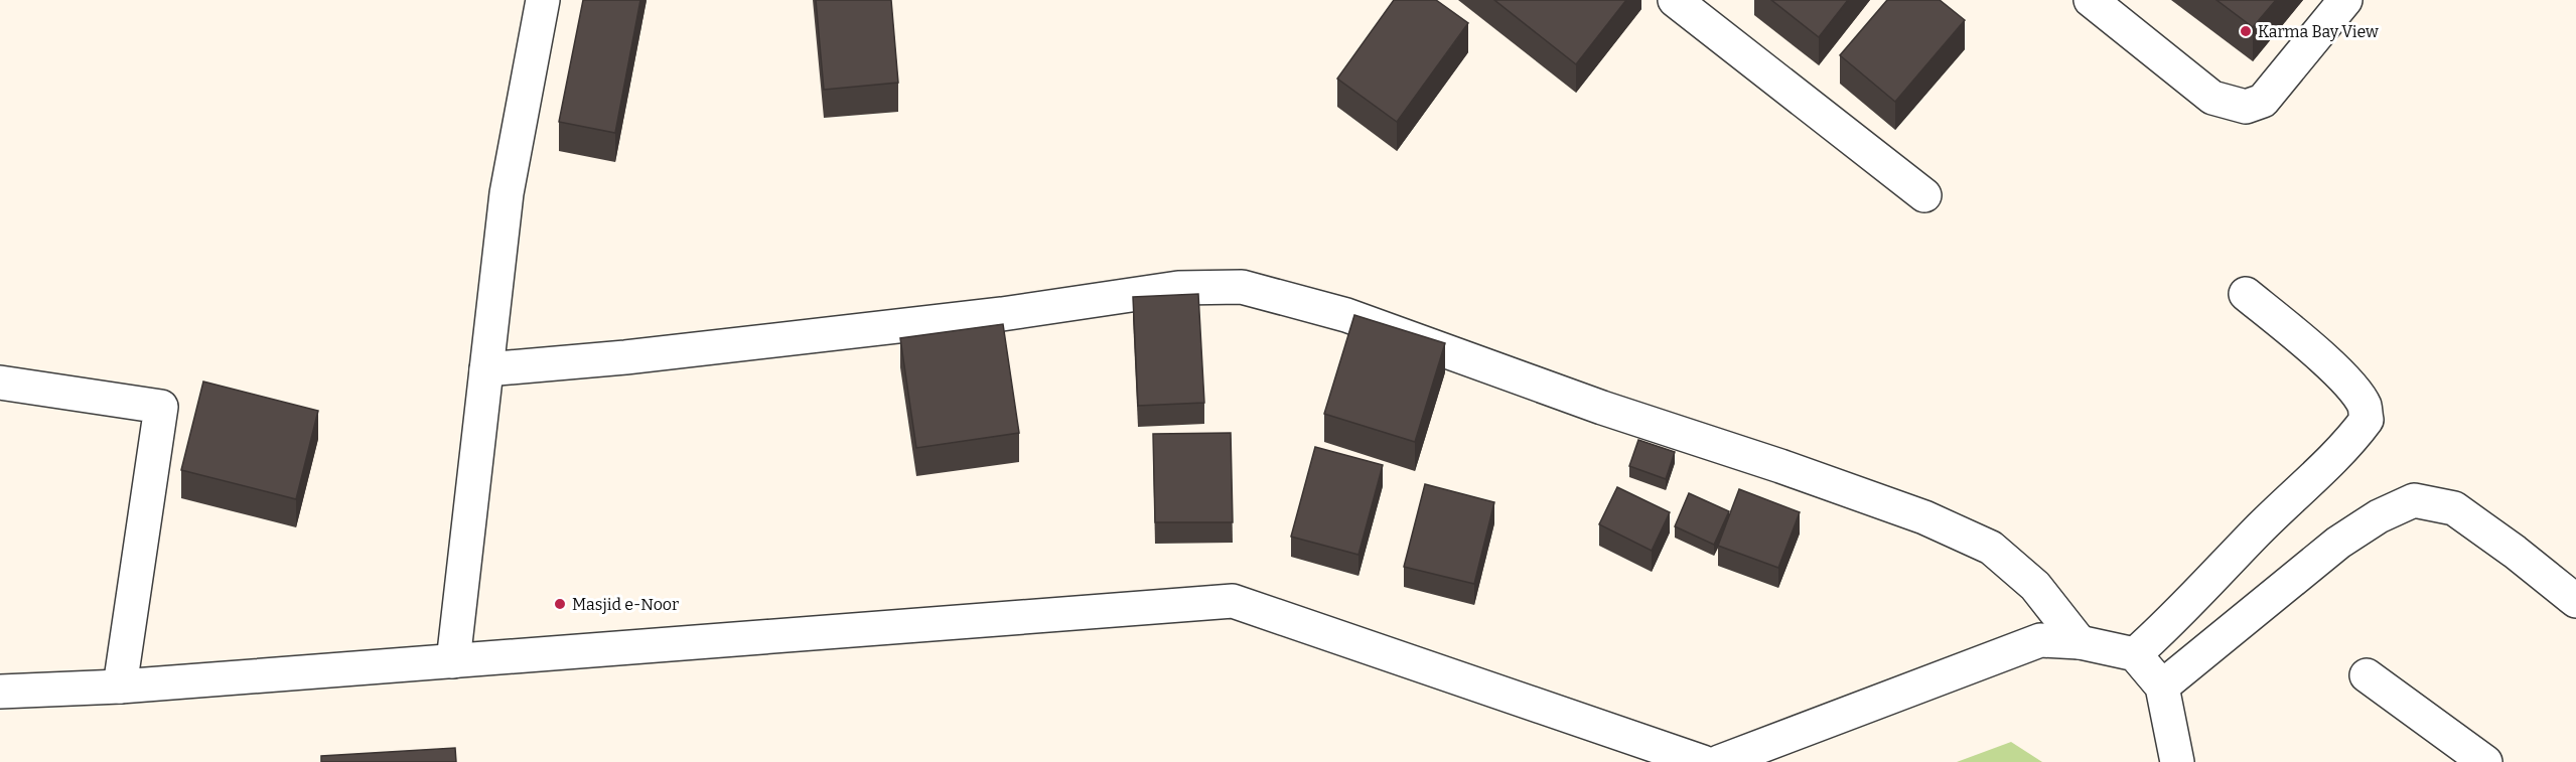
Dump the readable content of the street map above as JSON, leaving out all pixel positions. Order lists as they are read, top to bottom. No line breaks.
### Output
{"places":["Karma Bay View","Masjid e-Noor"]}
